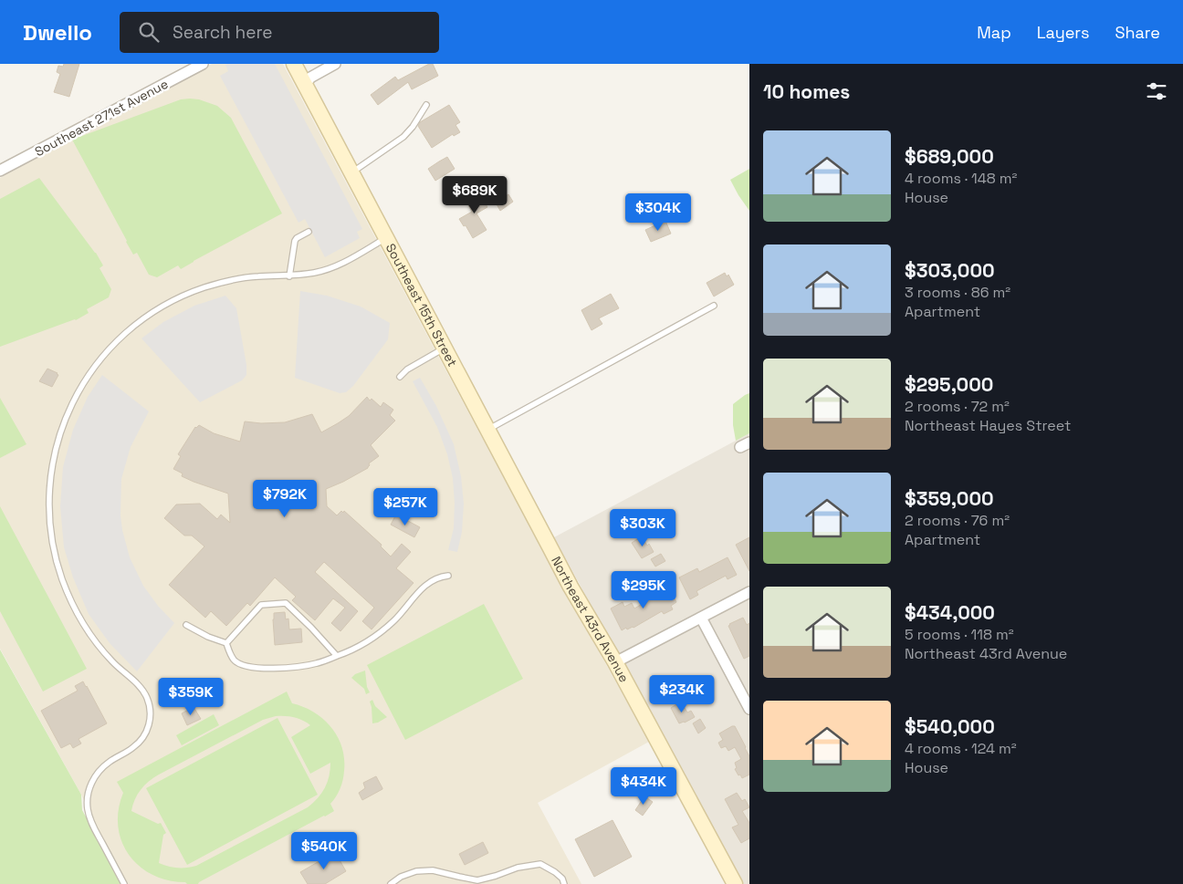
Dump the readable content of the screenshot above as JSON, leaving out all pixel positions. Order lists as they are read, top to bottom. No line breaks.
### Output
{"streets":{"street":["Southeast 271st Avenue","Southeast 15th Street","Northeast 43rd Avenue"]},"crossings":[["Southeast 15th Street","Northeast 43rd Avenue"]],"page":{"header":"Dwello","search":"Search here","nav":["Map","Layers","Share"],"heading":"10 homes","list":[{"name":"$689,000","note":"4 rooms · 148 m² · House"},{"name":"$303,000","note":"3 rooms · 86 m² · Apartment"},{"name":"$295,000","note":"2 rooms · 72 m² · Northeast Hayes Street"},{"name":"$359,000","note":"2 rooms · 76 m² · Apartment"},{"name":"$434,000","note":"5 rooms · 118 m² · Northeast 43rd Avenue"},{"name":"$540,000","note":"4 rooms · 124 m² · House"}],"price":["$689K","$304K","$792K","$257K","$303K","$295K","$234K","$359K","$434K","$540K"]}}
